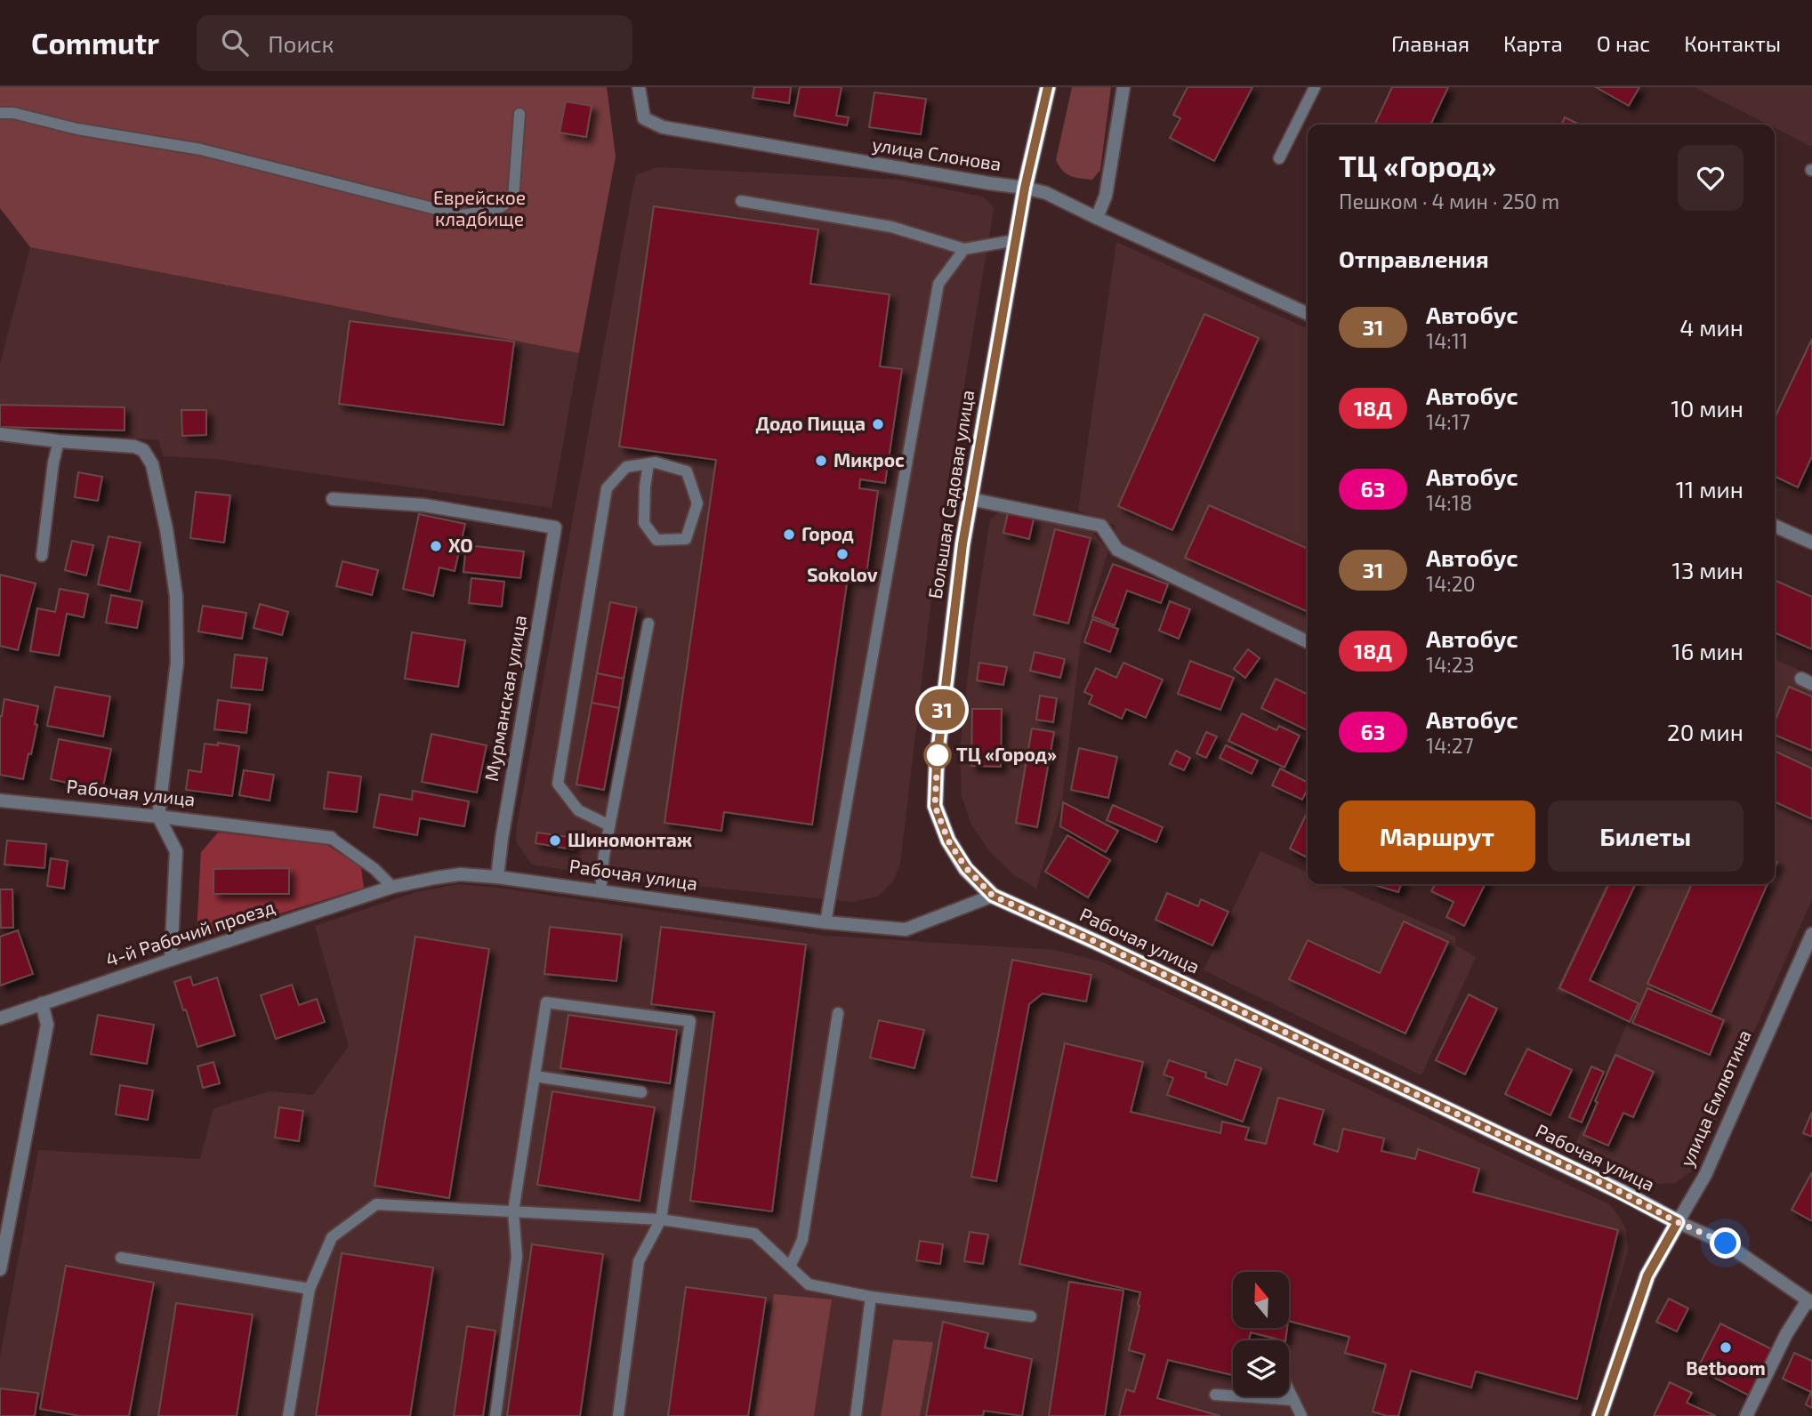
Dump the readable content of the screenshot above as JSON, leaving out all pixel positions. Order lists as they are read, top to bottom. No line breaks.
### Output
{"streets":{"main road":["Большая Садовая улица","Рабочая улица","улица Емлютина"],"street":["улица Слонова","Мурманская улица","4-й Рабочий проезд"]},"crossings":[["улица Слонова","Большая Садовая улица"],["Большая Садовая улица","Рабочая улица"],["Мурманская улица","Рабочая улица"],["Рабочая улица","4-й Рабочий проезд"],["Рабочая улица","улица Емлютина"]],"parks":["Еврейское кладбище"],"places":["Додо Пицца","Микрос","Город","ХО","Sokolov","ТЦ «Город»","Шиномонтаж","Betboom"],"lines":["bus line 31"],"north":"top","page":{"header":"Commutr","search":"Поиск","nav":["Главная","Карта","О нас","Контакты"],"on_map":"31","heading":[["ТЦ «Город»","Пешком · 4 мин · 250 m"],"Отправления"],"list":[{"mark":"31","name":"Автобус","note":"14:11","value":"4 мин"},{"mark":"18Д","name":"Автобус","note":"14:17","value":"10 мин"},{"mark":"63","name":"Автобус","note":"14:18","value":"11 мин"},{"mark":"31","name":"Автобус","note":"14:20","value":"13 мин"},{"mark":"18Д","name":"Автобус","note":"14:23","value":"16 мин"},{"mark":"63","name":"Автобус","note":"14:27","value":"20 мин"}],"buttons":["Маршрут","Билеты"]}}
